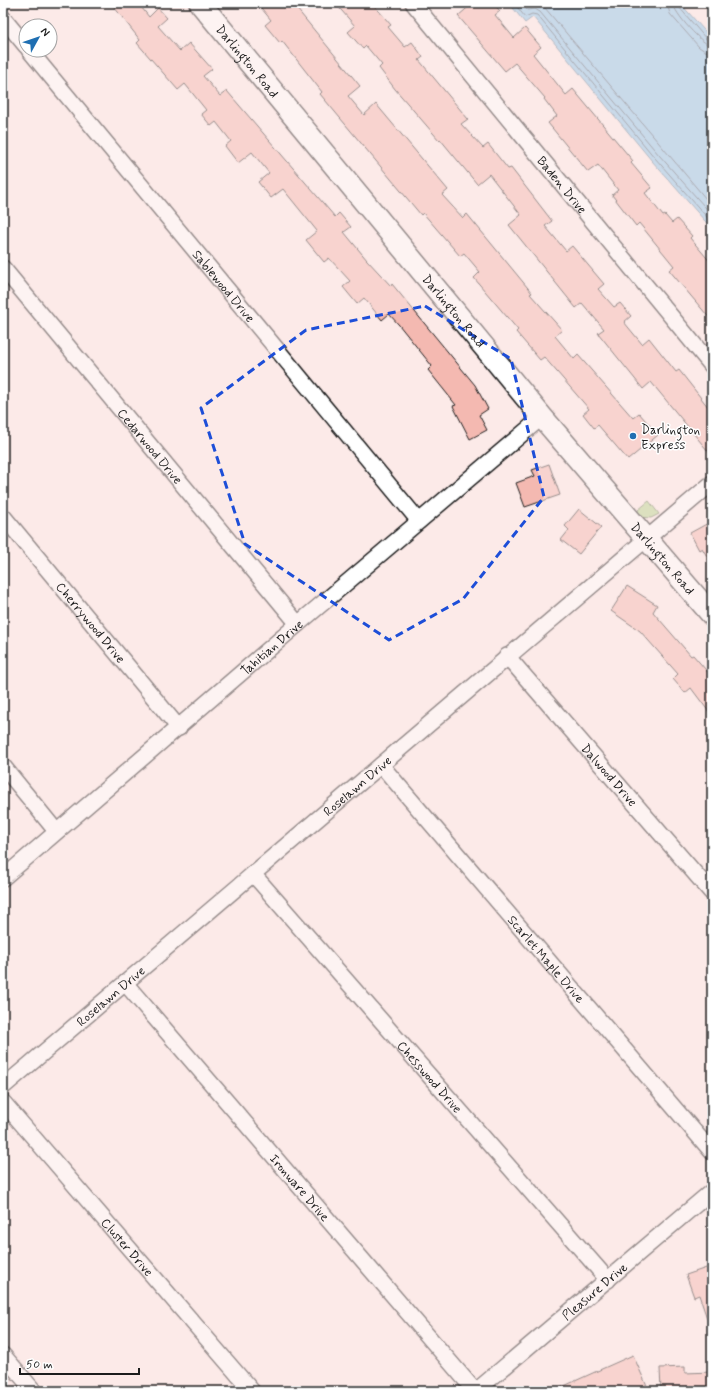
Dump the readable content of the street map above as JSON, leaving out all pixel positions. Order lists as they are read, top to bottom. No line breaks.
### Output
{"streets":{"street":["Darlington Road","Baden Drive","Sablewood Drive","Cedarwood Drive","Cherrywood Drive","Tahitian Drive","Dalwood Drive","Roselawn Drive","Scarlet Maple Drive","Chesswood Drive","Ironware Drive","Cluster Drive","Pleasure Drive"]},"crossings":[["Darlington Road","Tahitian Drive"],["Darlington Road","Roselawn Drive"],["Sablewood Drive","Tahitian Drive"],["Cedarwood Drive","Tahitian Drive"],["Cherrywood Drive","Tahitian Drive"],["Dalwood Drive","Roselawn Drive"],["Roselawn Drive","Scarlet Maple Drive"],["Roselawn Drive","Chesswood Drive"],["Roselawn Drive","Ironware Drive"],["Chesswood Drive","Pleasure Drive"],["Ironware Drive","Pleasure Drive"]],"places":["Darlington Express"],"scale_bar":"50 m","north":"top right"}
